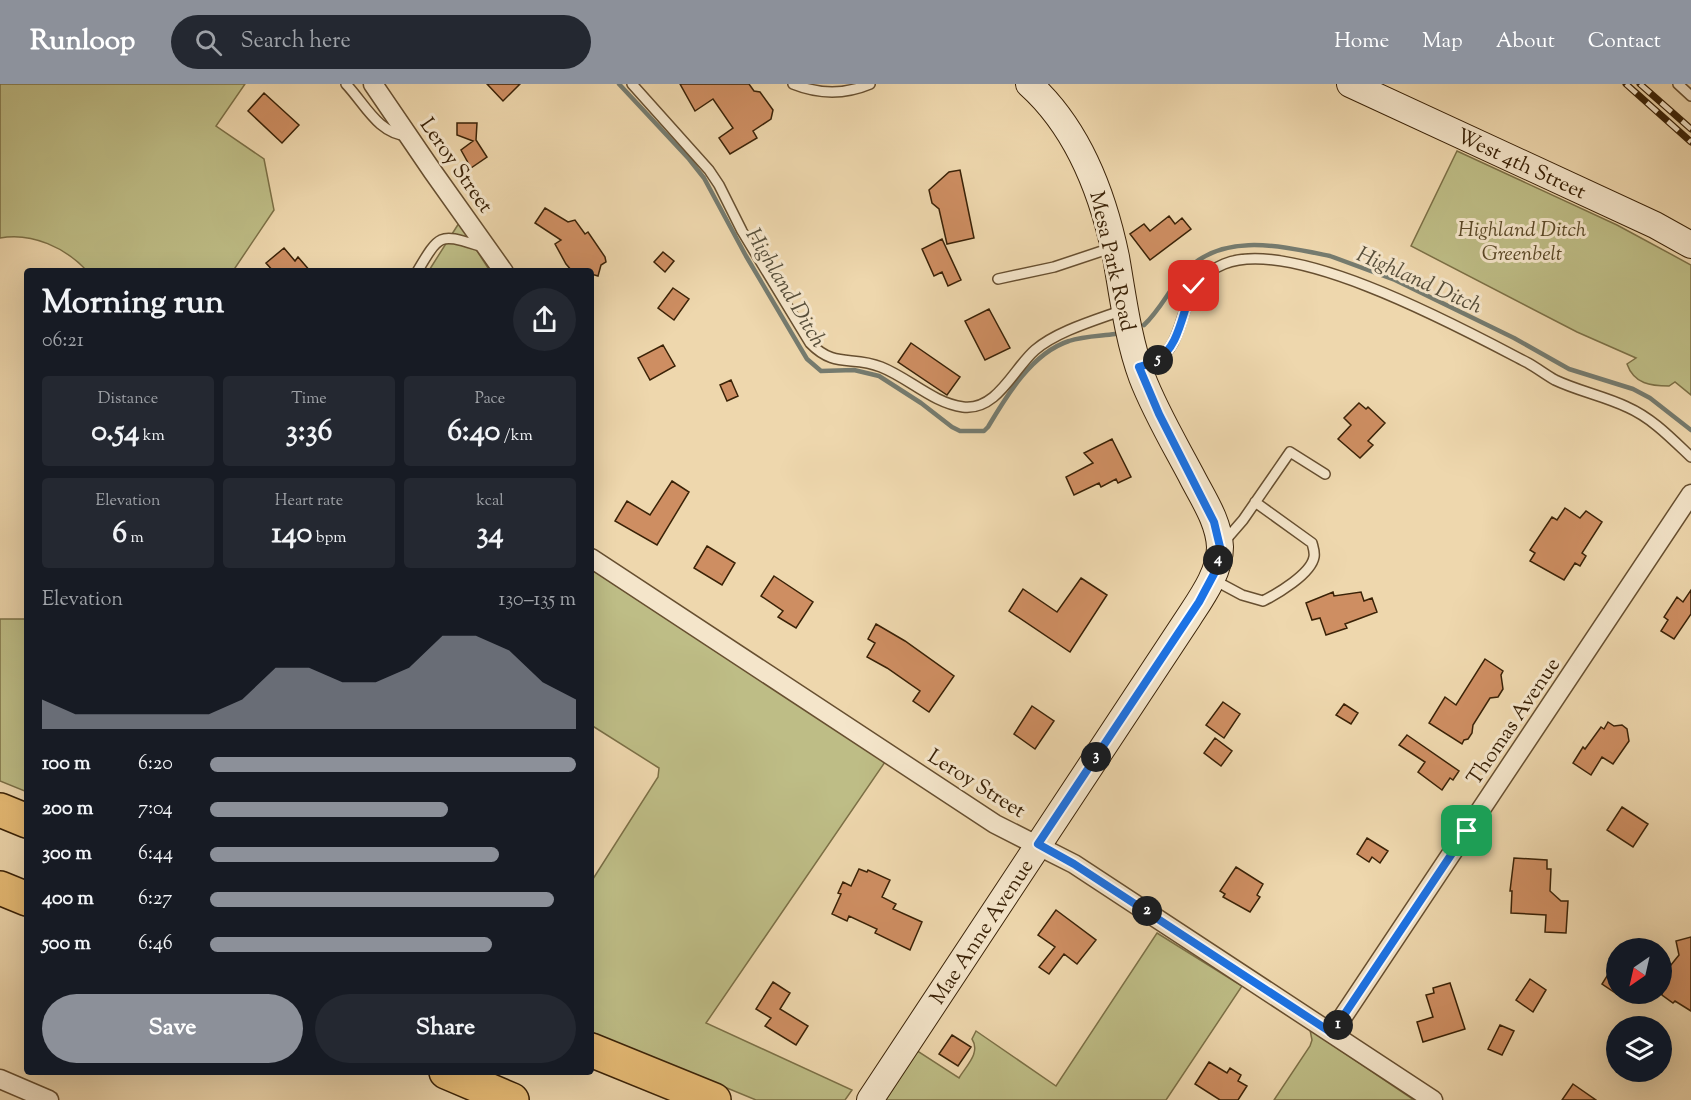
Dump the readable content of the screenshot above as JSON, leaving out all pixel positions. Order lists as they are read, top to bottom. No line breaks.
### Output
{"streets":{"street":["West 4th Street","Leroy Street","Mesa Park Road","Thomas Avenue","Mae Anne Avenue"]},"crossings":[["Leroy Street","Thomas Avenue"],["Leroy Street","Mae Anne Avenue"],["Mesa Park Road","Mae Anne Avenue"]],"water":["Highland Ditch"],"parks":["Highland Ditch Greenbelt"],"north":"bottom left","page":{"header":"Runloop","search":"Search here","nav":["Home","Map","About","Contact"],"heading":["Morning run","06:21"],"pins":["5","4","3","2","1"],"stats":[["Distance","0.54 km"],["Time","3:36"],["Pace","6:40 /km"],["Elevation","6 m"],["Heart rate","140 bpm"],["kcal","34"]],"chart":["Elevation","130–135 m"],"list":[{"name":"100 m","note":"6:20"},{"name":"200 m","note":"7:04"},{"name":"300 m","note":"6:44"},{"name":"400 m","note":"6:27"},{"name":"500 m","note":"6:46"}],"buttons":["Save","Share"]}}
